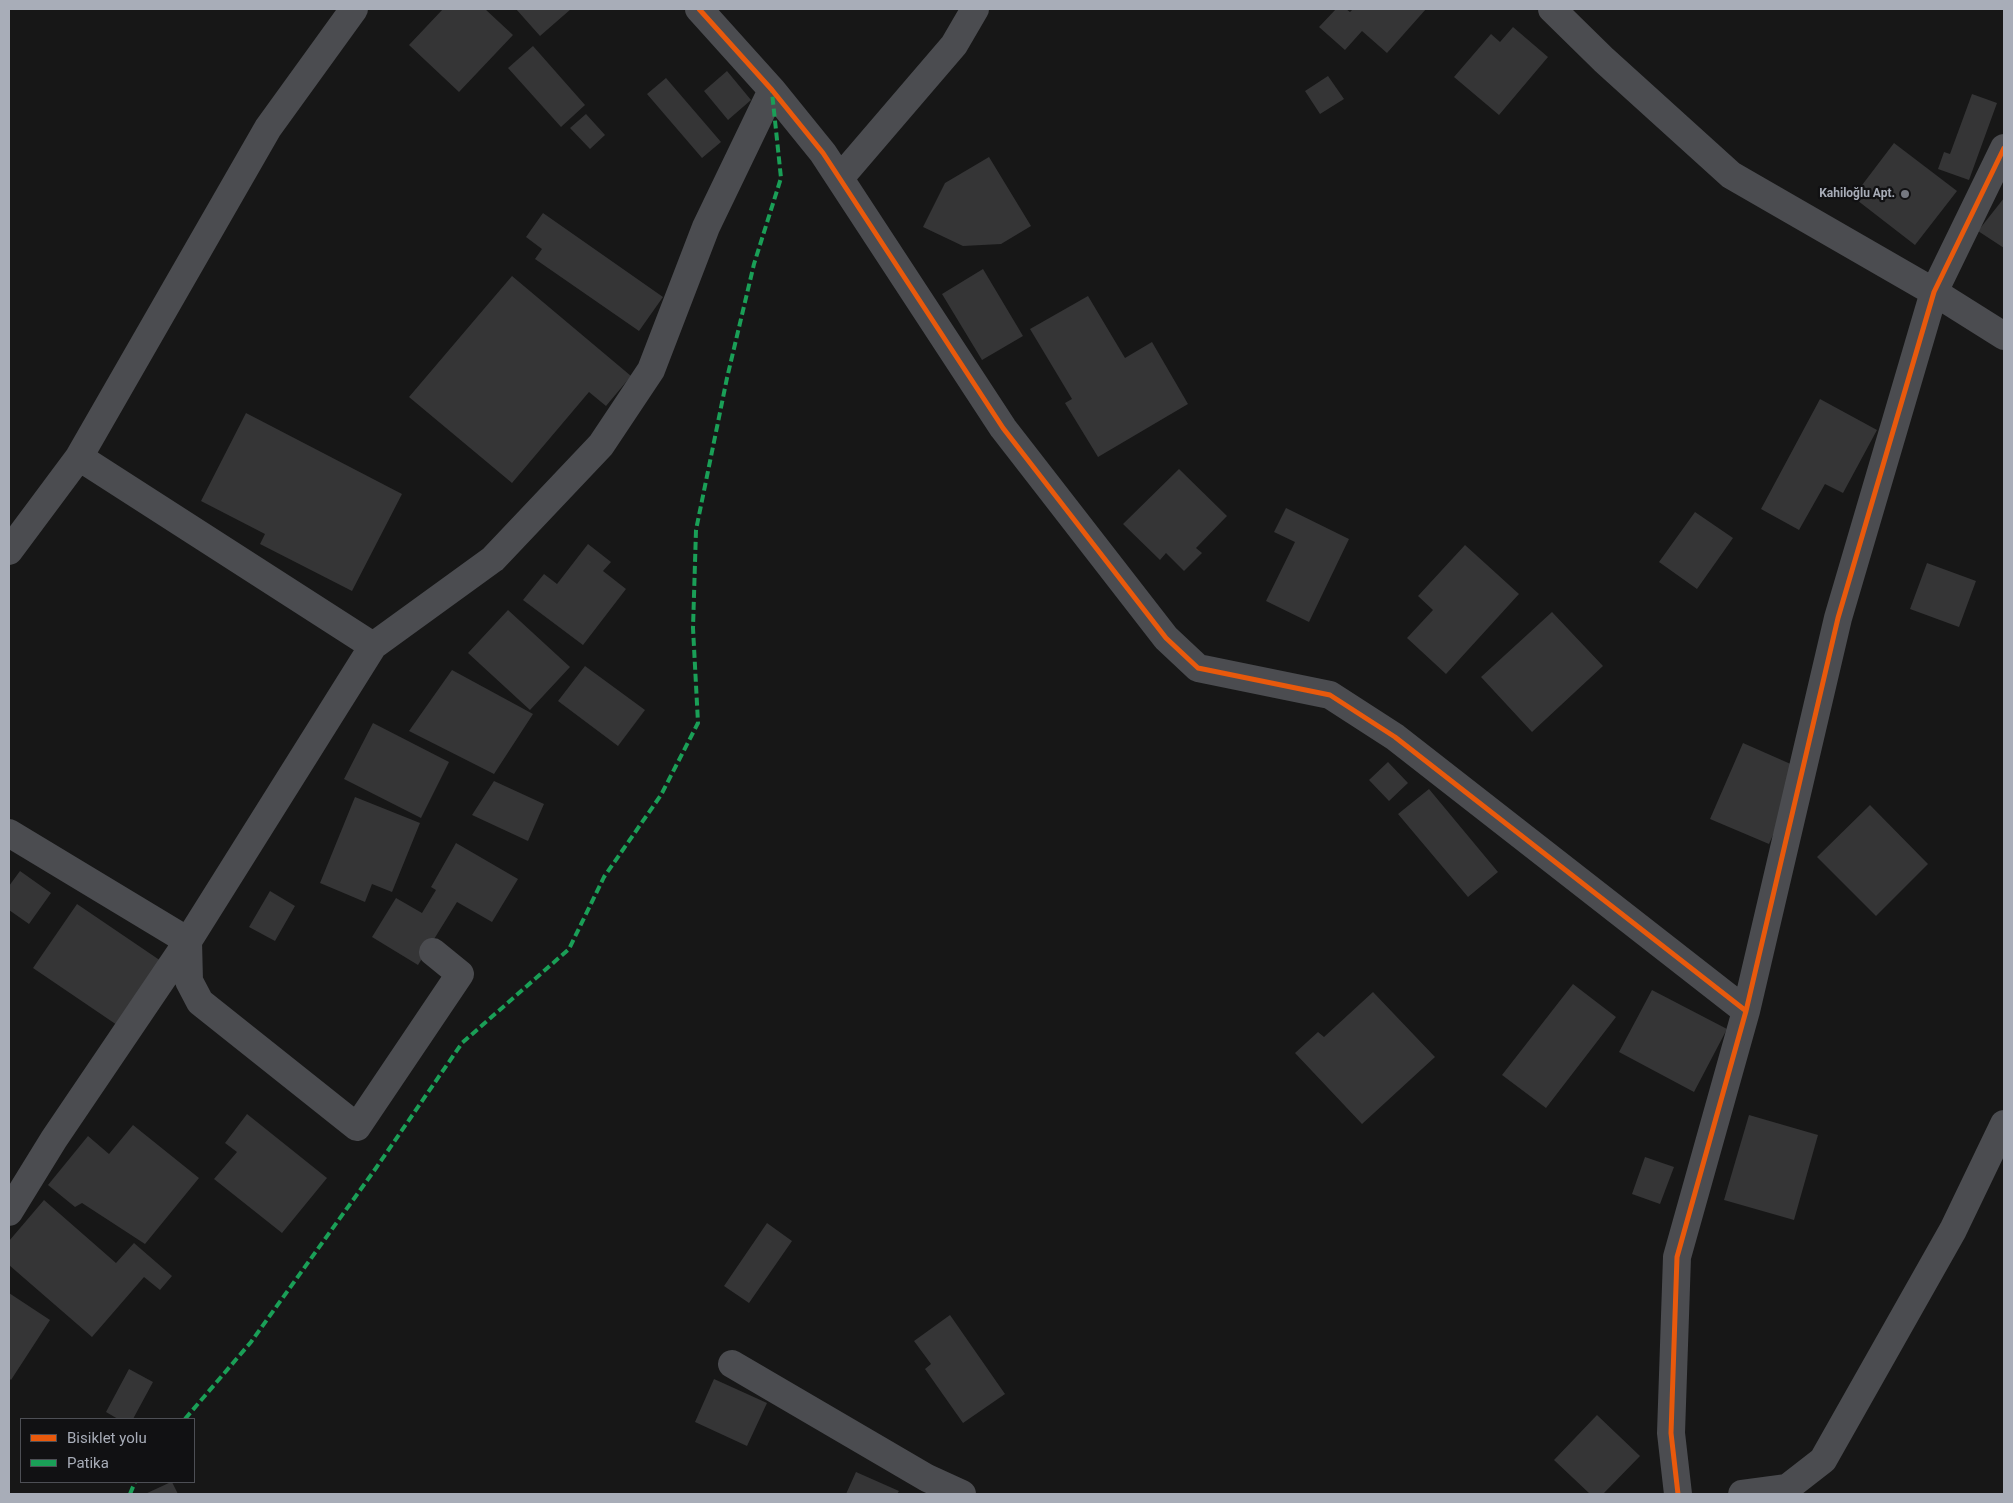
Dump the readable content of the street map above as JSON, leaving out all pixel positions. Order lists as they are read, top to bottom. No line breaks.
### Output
{"places":["Kahiloğlu Apt."],"legend":["Bisiklet yolu","Patika"]}
